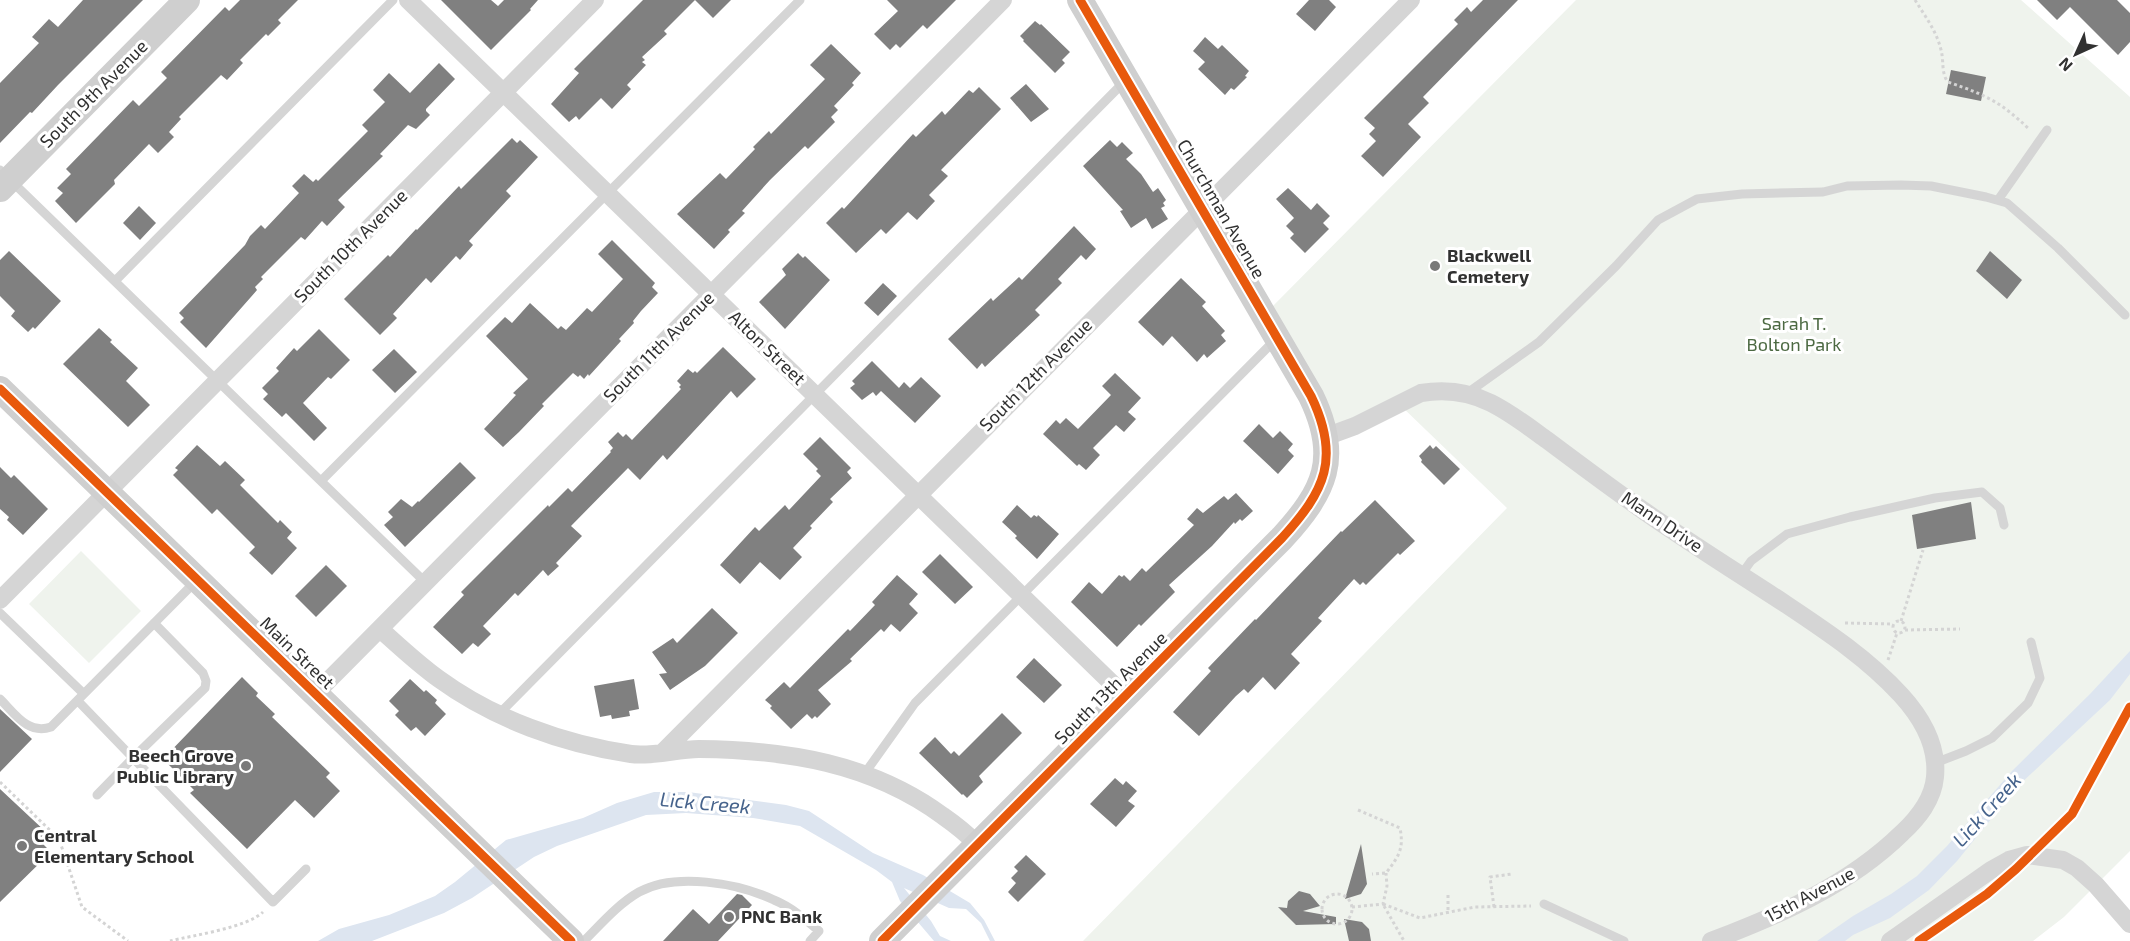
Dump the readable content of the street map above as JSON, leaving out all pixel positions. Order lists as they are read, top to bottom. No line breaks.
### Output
{"streets":{"street":["South 9th Avenue","Churchman Avenue","South 10th Avenue","South 11th Avenue","Alton Street","South 12th Avenue","Mann Drive","Main Street","South 13th Avenue","15th Avenue"]},"crossings":[["Churchman Avenue","South 12th Avenue"],["Churchman Avenue","Mann Drive"],["Churchman Avenue","South 13th Avenue"],["South 10th Avenue","Alton Street"],["South 10th Avenue","Main Street"],["South 11th Avenue","Alton Street"],["South 11th Avenue","Main Street"],["Alton Street","South 12th Avenue"],["Alton Street","South 13th Avenue"],["Mann Drive","South 13th Avenue"],["Mann Drive","15th Avenue"]],"water":["Lick Creek"],"parks":["Sarah T. Bolton Park"],"places":["Blackwell Cemetery","Beech Grove Public Library","Central Elementary School","PNC Bank"],"north":"bottom left"}
